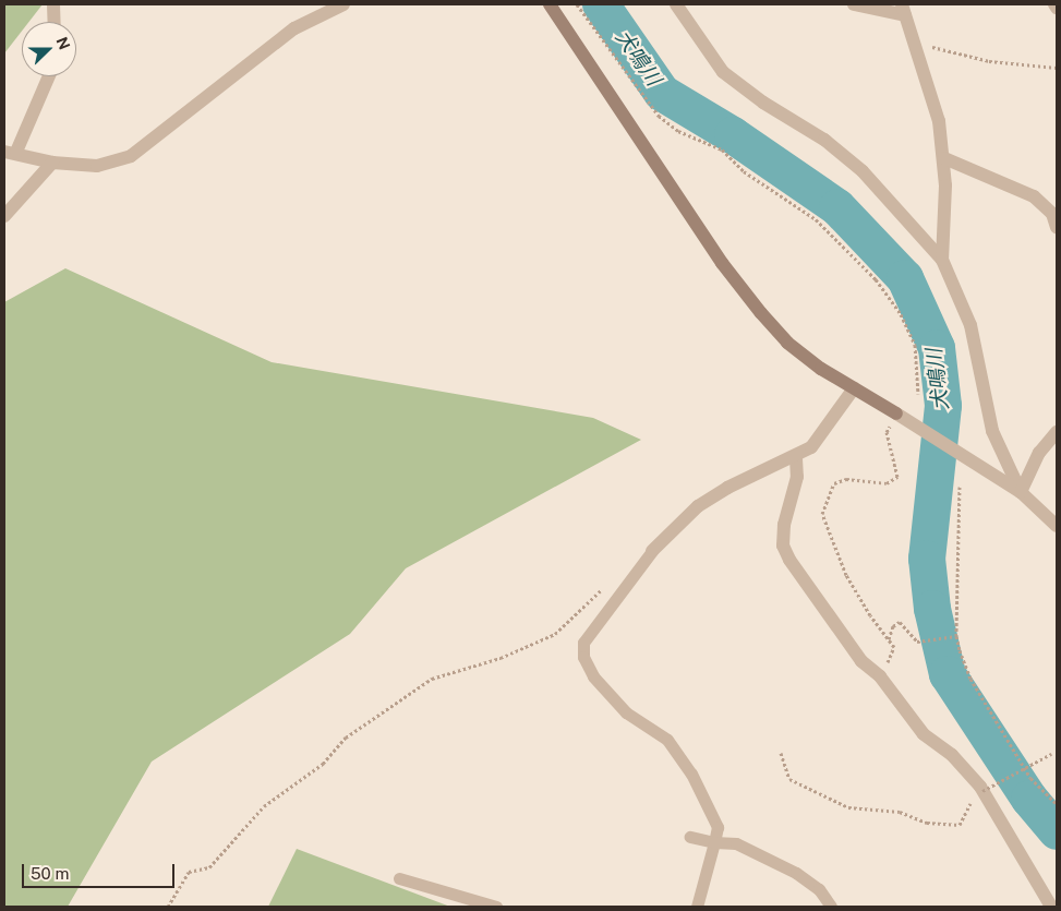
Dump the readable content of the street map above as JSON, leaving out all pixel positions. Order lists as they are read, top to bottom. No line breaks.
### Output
{"water":["犬鳴川"],"scale_bar":"50 m","north":"right"}
